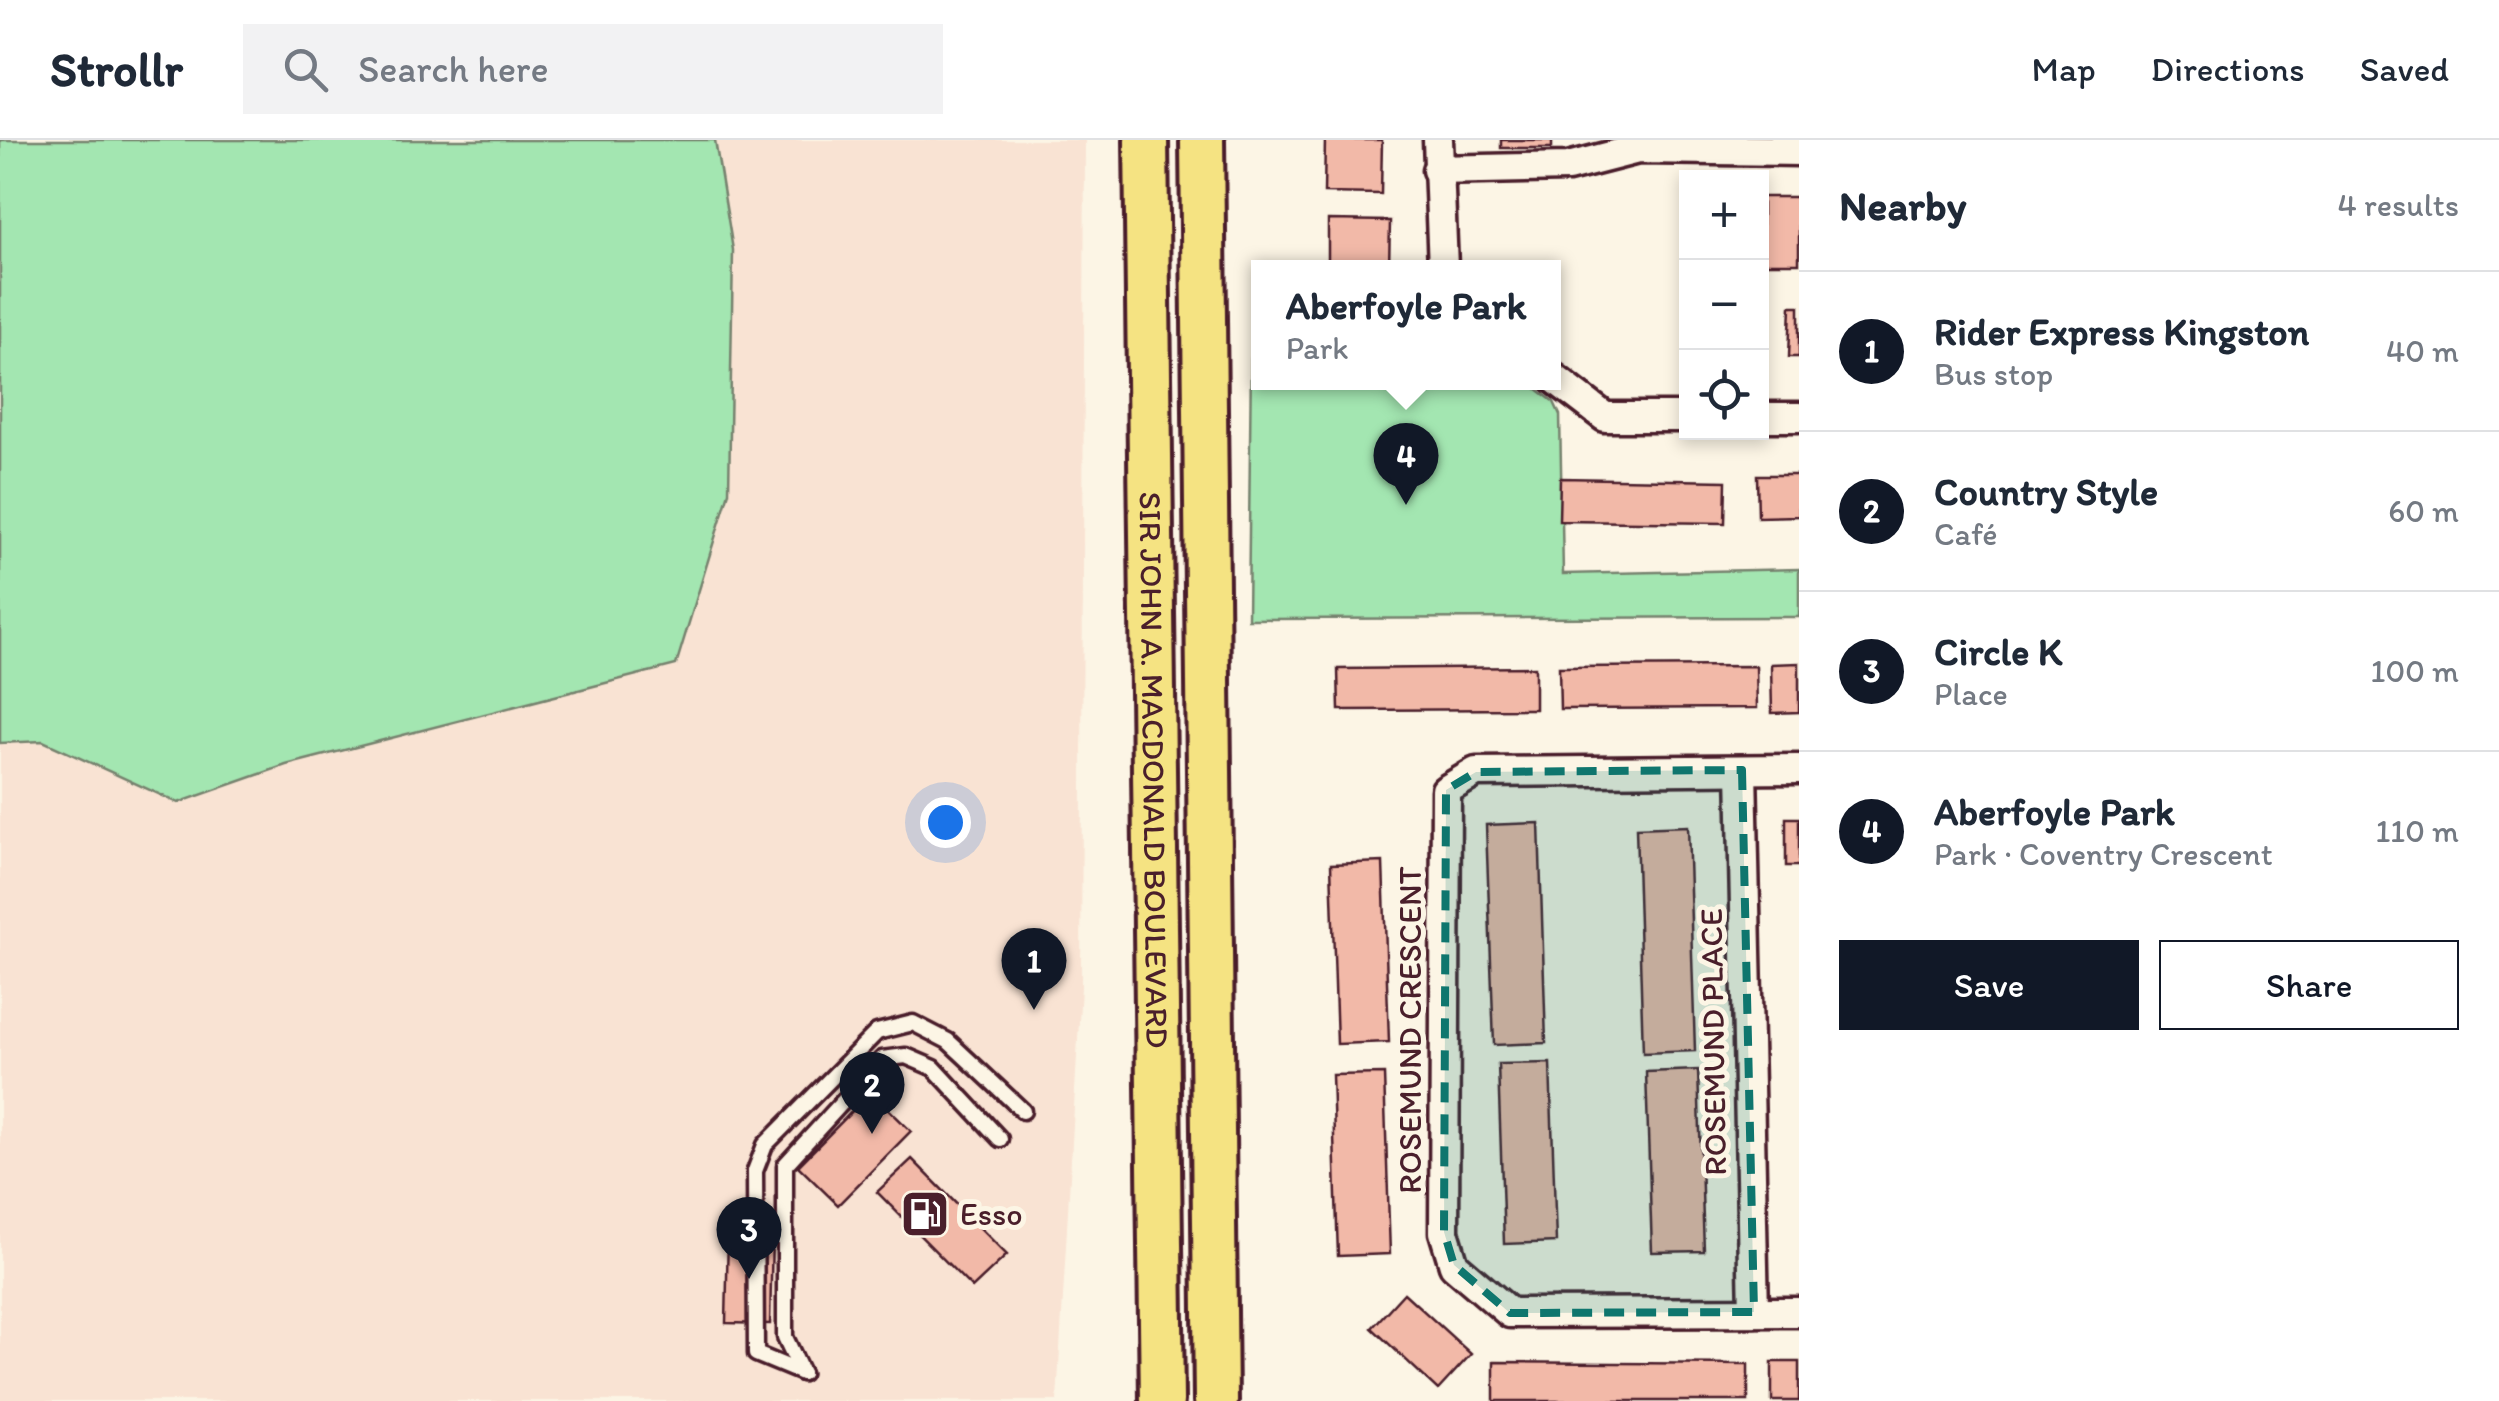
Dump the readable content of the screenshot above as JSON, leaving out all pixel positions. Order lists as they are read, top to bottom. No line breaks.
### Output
{"streets":{"main road":["SIR JOHN A. MACDONALD BOULEVARD"],"street":["ROSEMUND CRESCENT","ROSEMUND PLACE"]},"crossings":[["ROSEMUND CRESCENT","ROSEMUND PLACE"]],"places":{"fuel station":["Esso"]},"page":{"header":"Strollr","search":"Search here","nav":["Map","Directions","Saved"],"heading":["Nearby","4 results"],"map_buttons":["+","−"],"popup":["Aberfoyle Park","Park"],"list":[{"mark":"1","name":"Rider Express Kingston","note":"Bus stop","value":"40 m"},{"mark":"2","name":"Country Style","note":"Café","value":"60 m"},{"mark":"3","name":"Circle K","note":"Place","value":"100 m"},{"mark":"4","name":"Aberfoyle Park","note":"Park · Coventry Crescent","value":"110 m"}],"pins":["4","1","2","3"],"buttons":["Save","Share"]}}
